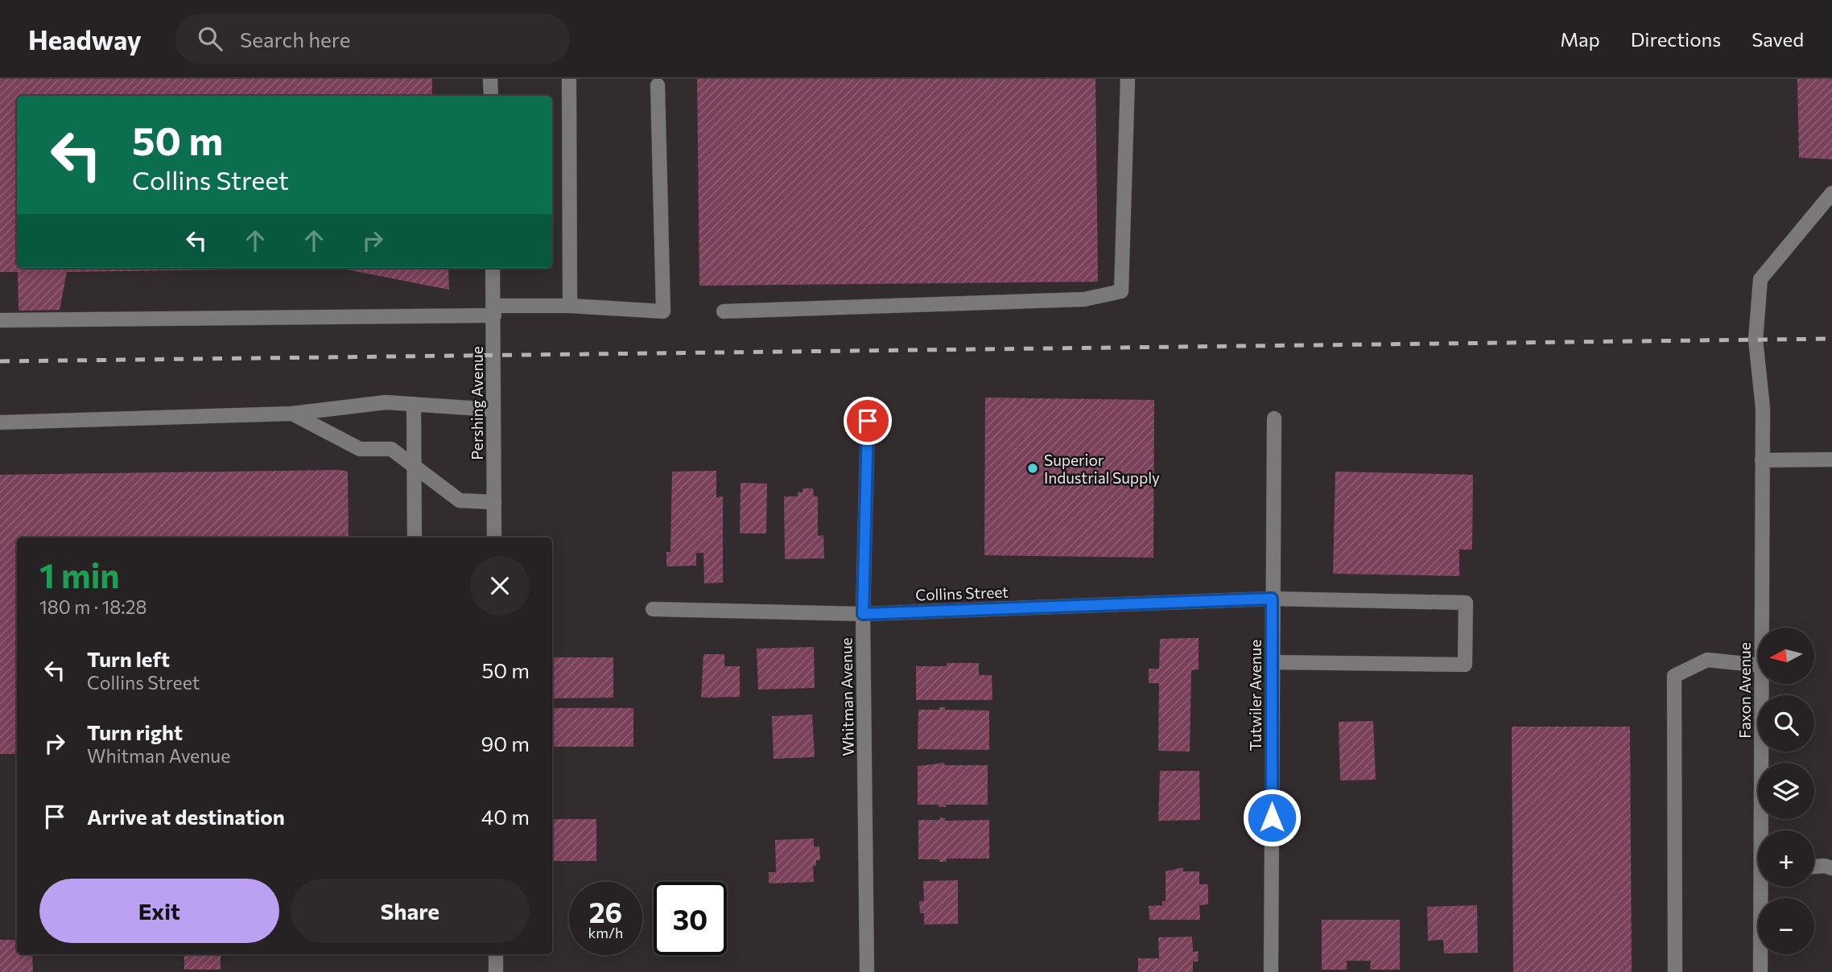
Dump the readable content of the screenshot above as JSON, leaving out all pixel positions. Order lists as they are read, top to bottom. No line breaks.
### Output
{"streets":{"street":["Pershing Avenue","Collins Street","Faxon Avenue","Tutwiler Avenue","Whitman Avenue"]},"crossings":[["Collins Street","Tutwiler Avenue"],["Collins Street","Whitman Avenue"]],"places":["Superior Industrial Supply"],"north":"left","page":{"header":"Headway","search":"Search here","nav":["Map","Directions","Saved"],"turn":["50 m","Collins Street"],"heading":["1 min","180 m · 18:28"],"map_buttons":["+","−"],"list":[{"name":"Turn left","note":"Collins Street","value":"50 m"},{"name":"Turn right","note":"Whitman Avenue","value":"90 m"},{"name":"Arrive at destination","value":"40 m"}],"buttons":["Exit","Share"],"speed":"26 km/h","limit":"30"}}
